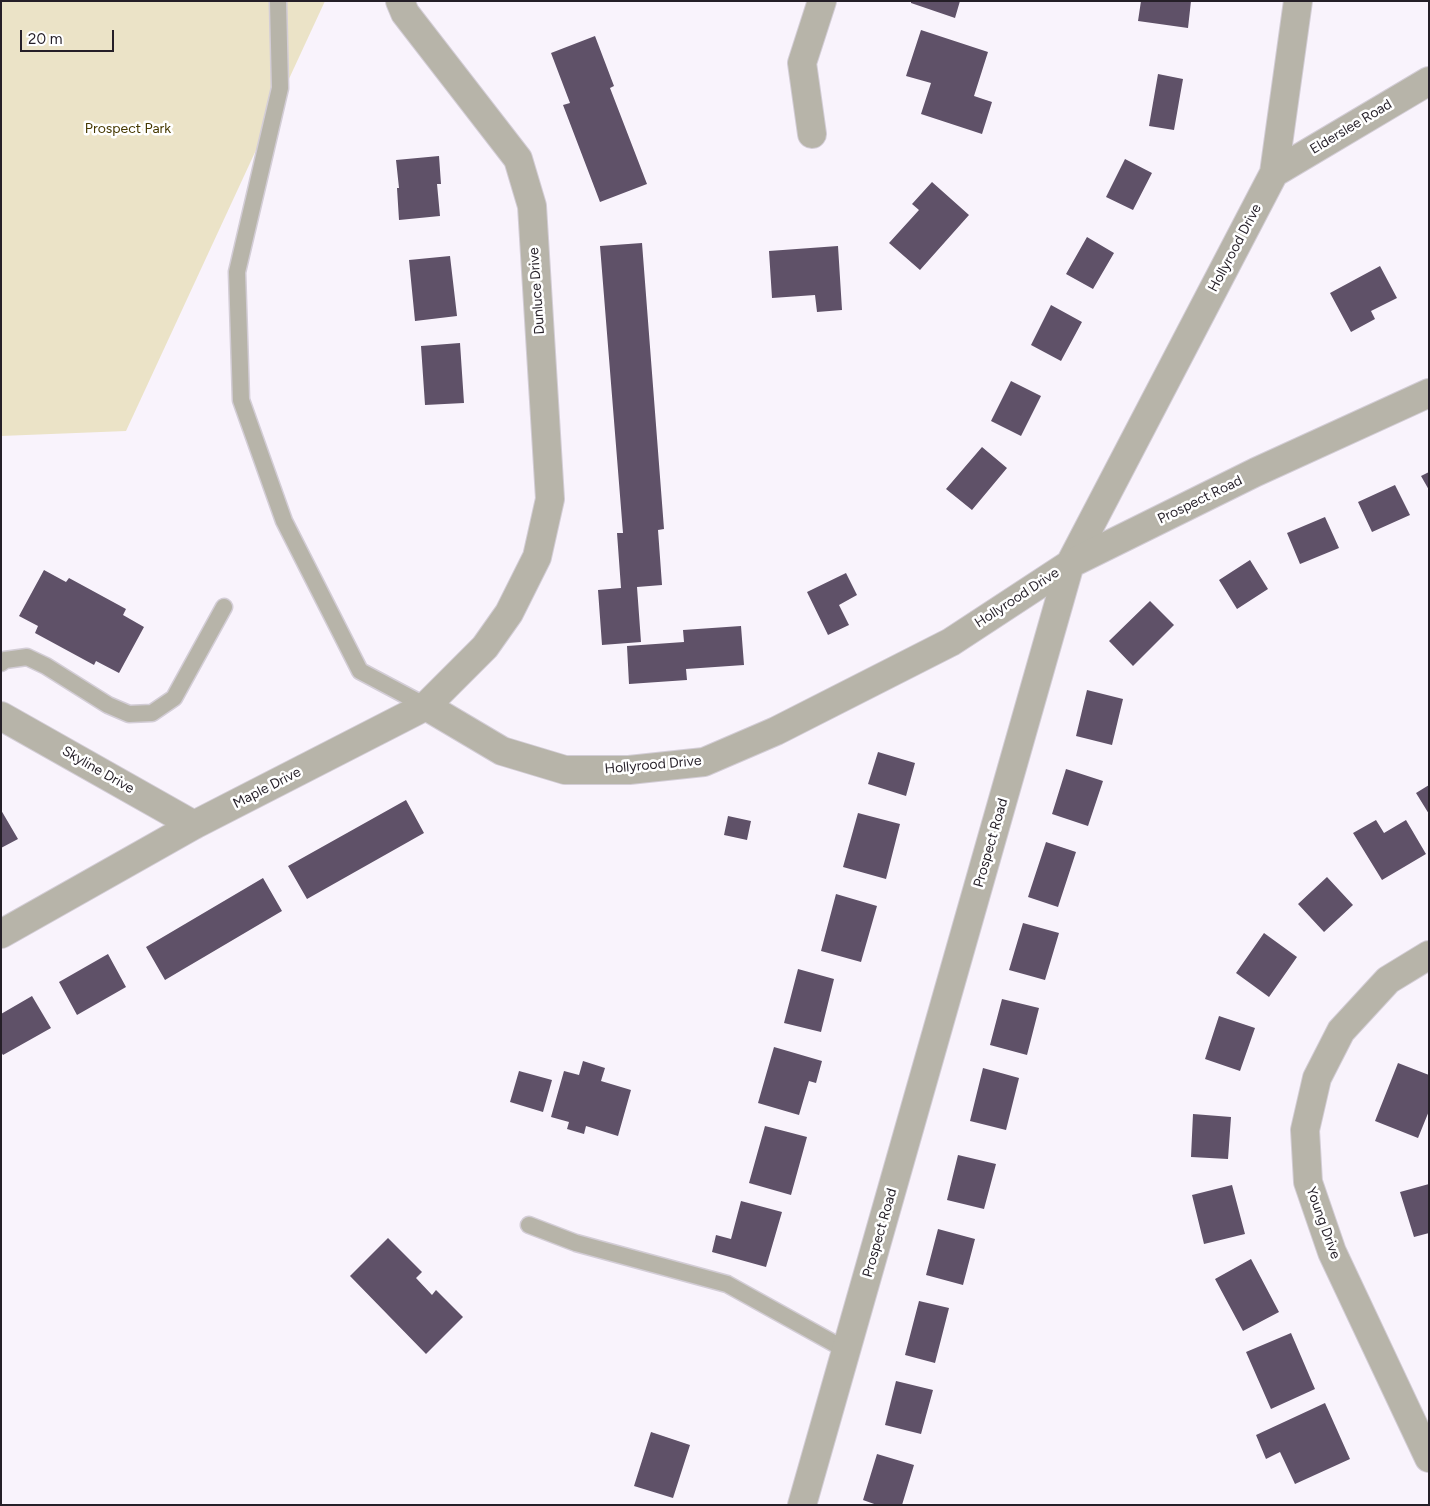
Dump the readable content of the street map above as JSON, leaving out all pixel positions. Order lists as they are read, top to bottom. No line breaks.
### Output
{"streets":{"street":["Elderslee Road","Hollyrood Drive","Dunluce Drive","Prospect Road","Skyline Drive","Maple Drive","Young Drive"]},"crossings":[["Elderslee Road","Hollyrood Drive"],["Hollyrood Drive","Prospect Road"],["Hollyrood Drive","Maple Drive"],["Dunluce Drive","Maple Drive"],["Skyline Drive","Maple Drive"]],"parks":["Prospect Park"],"scale_bar":"20 m"}
